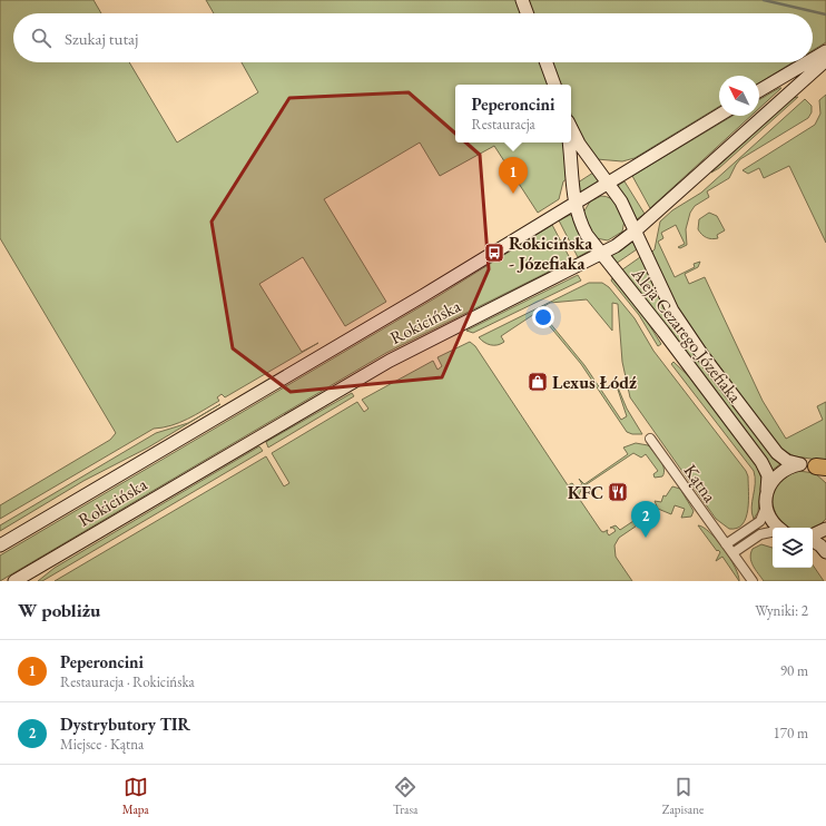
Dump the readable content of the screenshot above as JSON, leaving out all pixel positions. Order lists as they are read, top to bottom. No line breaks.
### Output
{"streets":{"main road":["Rokicińska","Aleja Cezarego Józefiaka"],"street":["Kątna"]},"crossings":[["Rokicińska","Aleja Cezarego Józefiaka"]],"places":{"bus stop":["Rokicińska - Józefiaka"],"shop":["Lexus Łódź"],"restaurant":["KFC"]},"north":"top left","page":{"search":"Szukaj tutaj","popup":["Peperoncini","Restauracja"],"pins":["1","2"],"heading":["W pobliżu","Wyniki: 2"],"list":[{"mark":"1","name":"Peperoncini","note":"Restauracja · Rokicińska","value":"90 m"},{"mark":"2","name":"Dystrybutory TIR","note":"Miejsce · Kątna","value":"170 m"}],"nav":["Mapa","Trasa","Zapisane"]}}
